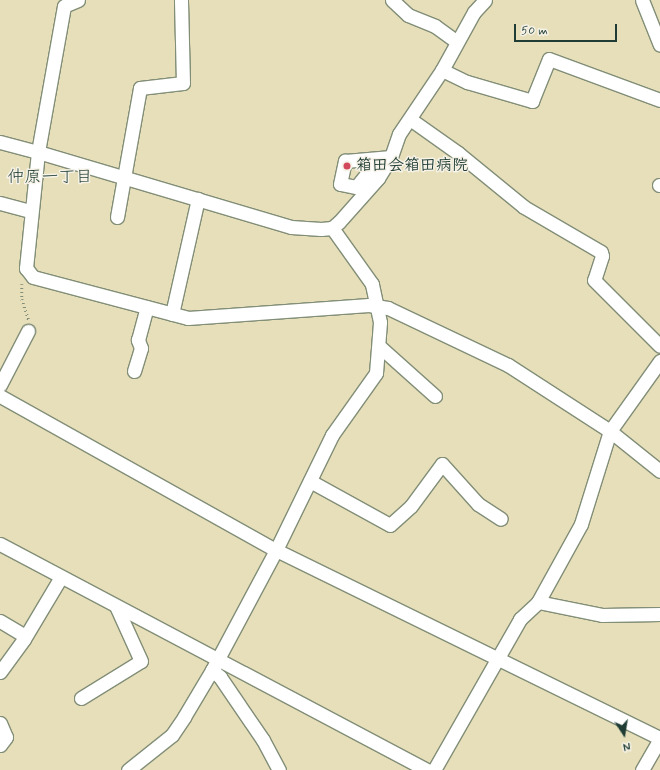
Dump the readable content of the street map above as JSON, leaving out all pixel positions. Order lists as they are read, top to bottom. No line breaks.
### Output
{"districts":["仲原一丁目"],"places":["箱田会箱田病院"],"scale_bar":"50 m","north":"bottom"}
